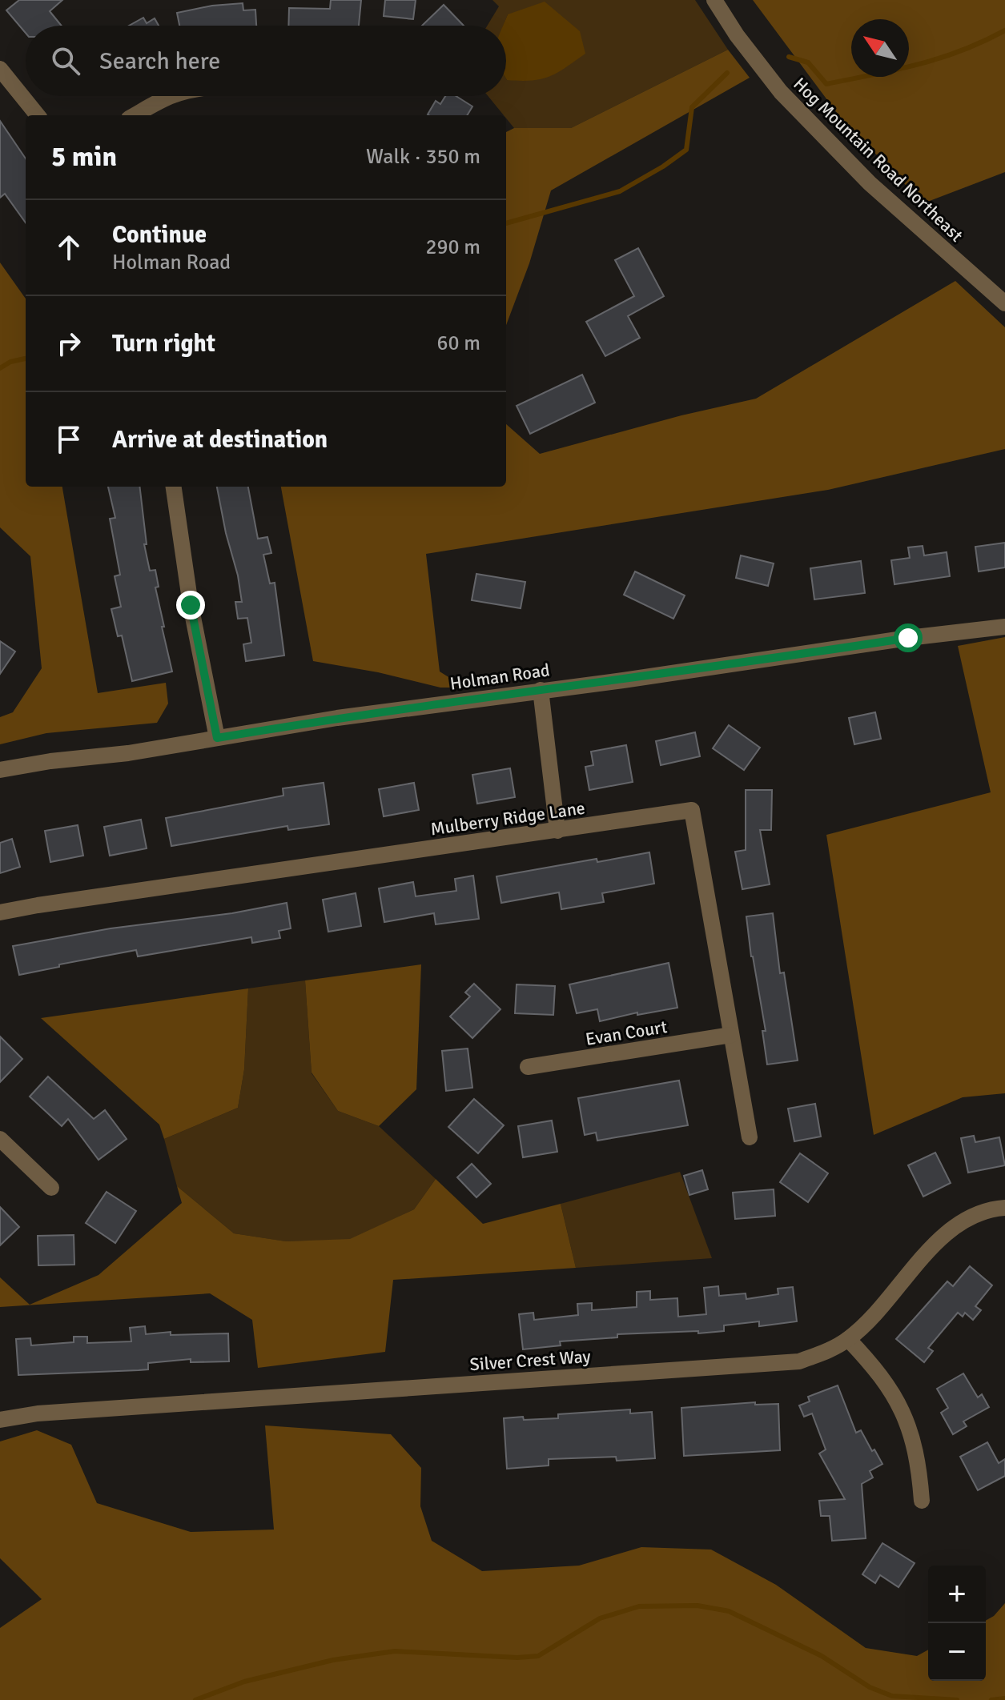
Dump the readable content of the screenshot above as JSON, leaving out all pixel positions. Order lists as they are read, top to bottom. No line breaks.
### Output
{"streets":{"street":["Hog Mountain Road Northeast","Holman Road","Mulberry Ridge Lane","Evan Court","Silver Crest Way"]},"crossings":[["Mulberry Ridge Lane","Evan Court"]],"north":"top left","page":{"search":"Search here","heading":["5 min","Walk · 350 m"],"list":[["Continue","Holman Road","290 m"],["Turn right","60 m"],"Arrive at destination"],"map_buttons":["+","−"]}}
